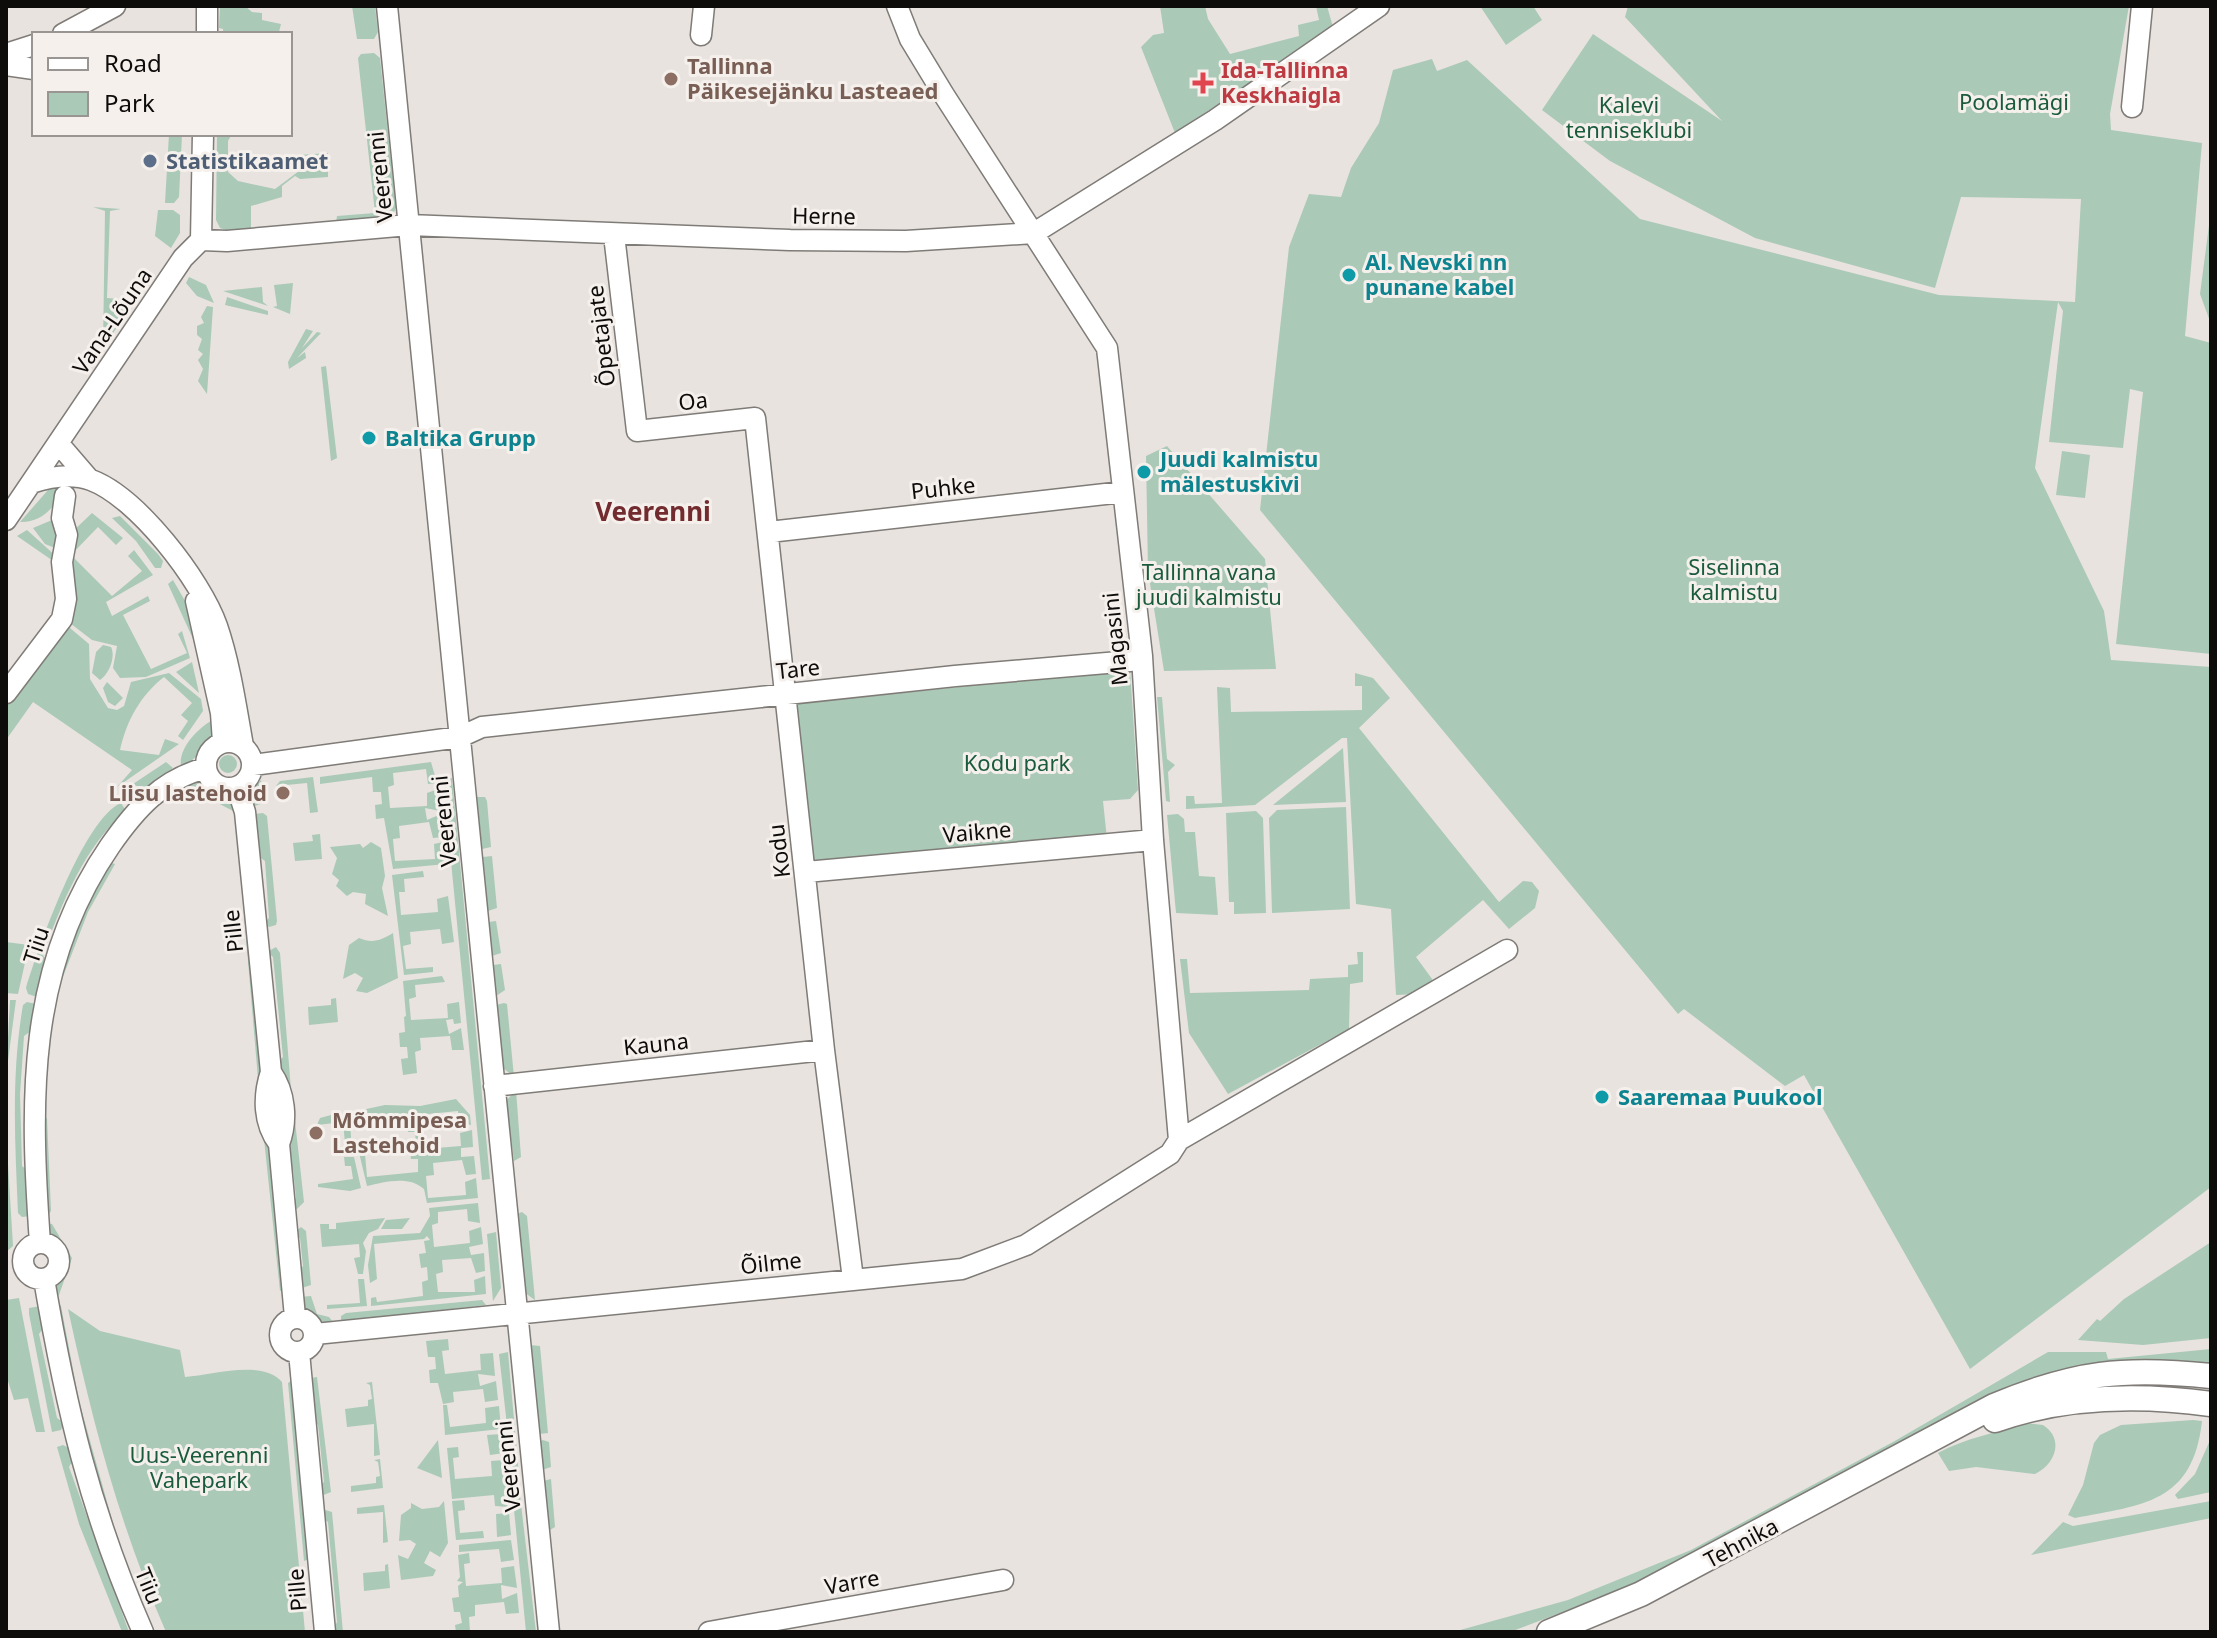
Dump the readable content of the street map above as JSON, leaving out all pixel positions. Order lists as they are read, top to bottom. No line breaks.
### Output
{"streets":{"main road":["Tehnika"],"street":["Veerenni","Herne","Vana-Lõuna","Õpetajate","Oa","Puhke","Magasini","Tare","Vaikne","Kodu","Pille","Tiiu","Kauna","Õilme","Varre"]},"crossings":[["Veerenni","Herne"],["Veerenni","Tare"],["Veerenni","Kauna"],["Veerenni","Õilme"],["Herne","Vana-Lõuna"],["Herne","Õpetajate"],["Herne","Magasini"],["Õpetajate","Oa"],["Oa","Kodu"],["Puhke","Magasini"],["Puhke","Kodu"],["Magasini","Tare"],["Magasini","Vaikne"],["Magasini","Õilme"],["Tare","Kodu"],["Vaikne","Kodu"],["Kodu","Kauna"],["Kodu","Õilme"],["Pille","Tiiu"],["Pille","Õilme"]],"districts":["Veerenni"],"parks":["Poolamägi","Kalevi tenniseklubi","Siselinna kalmistu","Tallinna vana juudi kalmistu","Kodu park","Uus-Veerenni Vahepark"],"places":{"other":["Tallinna Päikesejänku Lasteaed","Statistikaamet","Al. Nevski nn punane kabel","Baltika Grupp","Juudi kalmistu mälestuskivi","Liisu lastehoid","Saaremaa Puukool","Mõmmipesa Lastehoid"],"health":["Ida-Tallinna Keskhaigla"]},"legend":["Road","Park"]}
